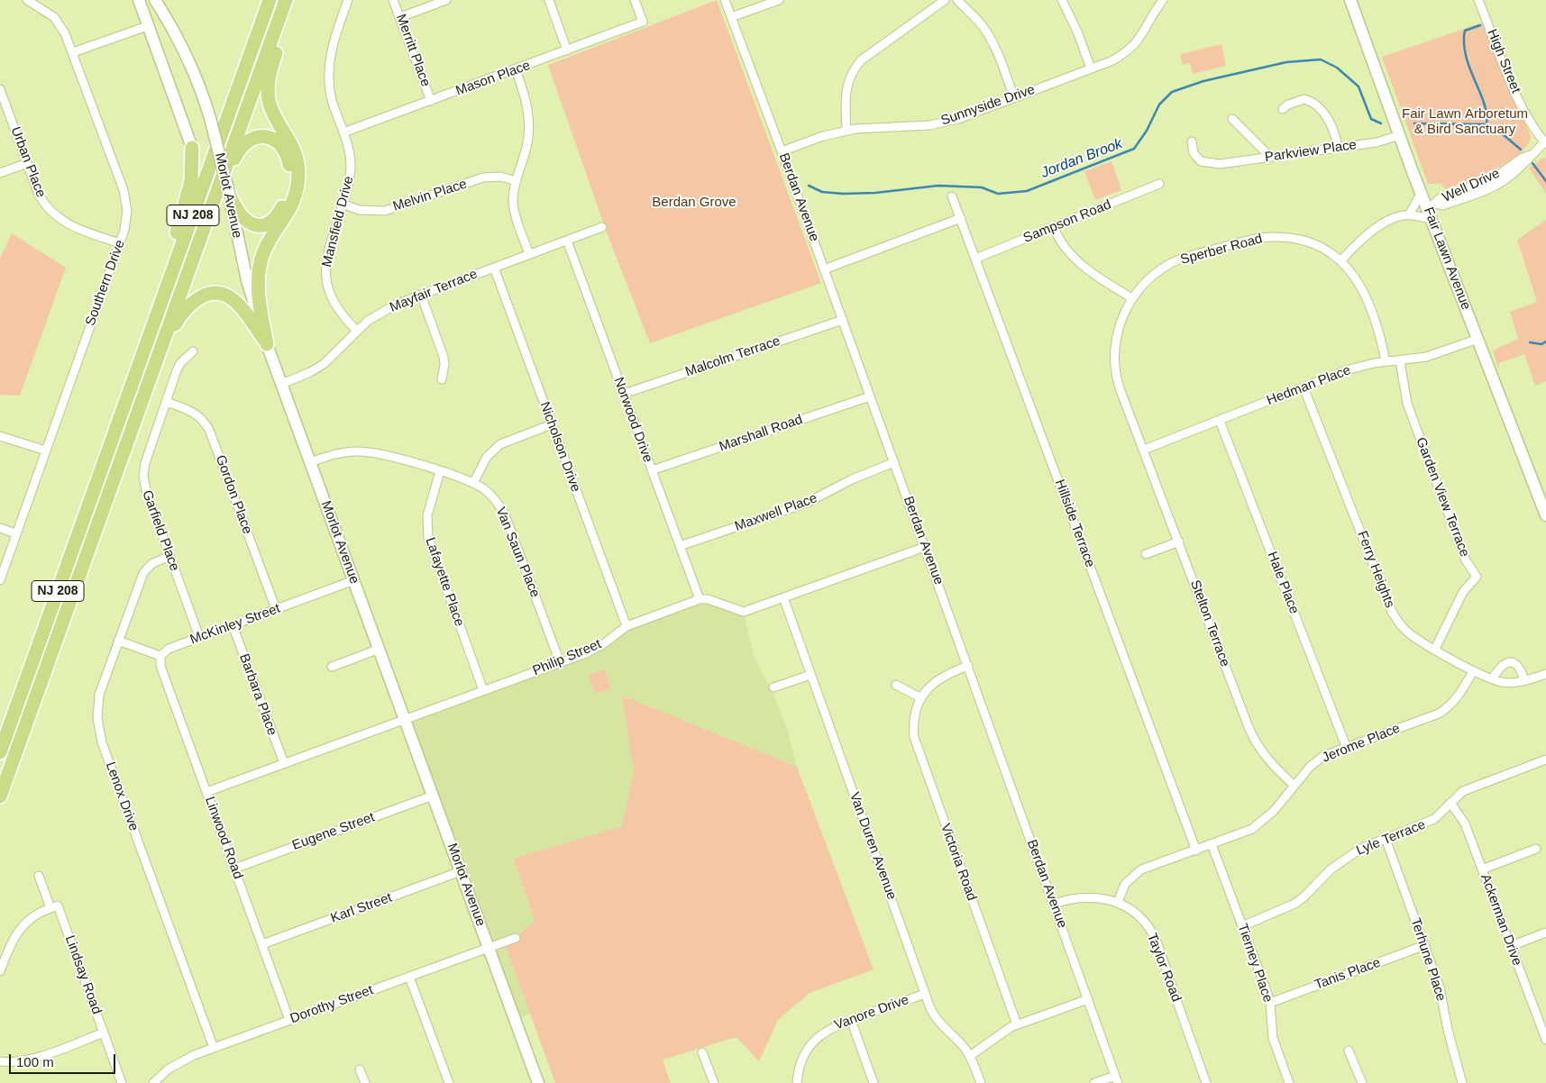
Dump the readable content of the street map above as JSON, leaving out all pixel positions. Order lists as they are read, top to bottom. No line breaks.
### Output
{"streets":{"highway":["NJ 208"],"street":["Merritt Place","High Street","Mason Place","Sunnyside Drive","Parkview Place","Urban Place","Well Drive","Morlot Avenue","Melvin Place","Berdan Avenue","Mansfield Drive","Sampson Road","Sperber Road","Fair Lawn Avenue","Southern Drive","Mayfair Terrace","Malcolm Terrace","Hedman Place","Norwood Drive","Marshall Road","Nicholson Drive","Gordon Place","Garden View Terrace","Maxwell Place","Hillside Terrace","Garfield Place","Van Saun Place","Ferry Heights","Lafayette Place","Hale Place","Stelton Terrace","McKinley Street","Philip Street","Barbara Place","Jerome Place","Lenox Drive","Eugene Street","Linwood Road","Lyle Terrace","Van Duren Avenue","Victoria Road","Karl Street","Ackerman Drive","Terhune Place","Tierney Place","Taylor Road","Tanis Place","Lindsay Road","Dorothy Street","Vanore Drive"]},"crossings":[["Merritt Place","Mason Place"],["High Street","Well Drive"],["Mason Place","Mansfield Drive"],["Sunnyside Drive","Berdan Avenue"],["Parkview Place","Fair Lawn Avenue"],["Urban Place","Southern Drive"],["Well Drive","Fair Lawn Avenue"],["Morlot Avenue","Mayfair Terrace"],["Morlot Avenue","Van Saun Place"],["Morlot Avenue","McKinley Street"],["Morlot Avenue","Philip Street"],["Morlot Avenue","Eugene Street"],["Morlot Avenue","Karl Street"],["Morlot Avenue","Dorothy Street"],["Melvin Place","Mansfield Drive"],["Berdan Avenue","Malcolm Terrace"],["Berdan Avenue","Marshall Road"],["Berdan Avenue","Maxwell Place"],["Berdan Avenue","Victoria Road"],["Berdan Avenue","Taylor Road"],["Mansfield Drive","Mayfair Terrace"],["Sampson Road","Hillside Terrace"],["Sperber Road","Hedman Place"],["Sperber Road","Stelton Terrace"],["Fair Lawn Avenue","Hedman Place"],["Mayfair Terrace","Norwood Drive"],["Mayfair Terrace","Nicholson Drive"],["Malcolm Terrace","Norwood Drive"],["Hedman Place","Garden View Terrace"],["Hedman Place","Ferry Heights"],["Hedman Place","Hale Place"],["Hedman Place","Stelton Terrace"],["Norwood Drive","Marshall Road"],["Norwood Drive","Maxwell Place"],["Norwood Drive","Philip Street"],["Nicholson Drive","Philip Street"],["Gordon Place","Garfield Place"],["Gordon Place","McKinley Street"],["Garden View Terrace","Ferry Heights"],["Hillside Terrace","Jerome Place"],["Garfield Place","McKinley Street"],["Garfield Place","Lenox Drive"],["Van Saun Place","Lafayette Place"],["Van Saun Place","Philip Street"],["Ferry Heights","Jerome Place"],["Lafayette Place","Philip Street"],["Hale Place","Jerome Place"],["Stelton Terrace","Jerome Place"],["McKinley Street","Barbara Place"],["McKinley Street","Linwood Road"],["Philip Street","Barbara Place"],["Philip Street","Linwood Road"],["Jerome Place","Tierney Place"],["Jerome Place","Taylor Road"],["Lenox Drive","Dorothy Street"],["Eugene Street","Linwood Road"],["Linwood Road","Karl Street"],["Linwood Road","Dorothy Street"],["Lyle Terrace","Ackerman Drive"],["Lyle Terrace","Terhune Place"],["Lyle Terrace","Tierney Place"],["Van Duren Avenue","Vanore Drive"],["Terhune Place","Tanis Place"],["Tierney Place","Tanis Place"]],"water":["Jordan Brook"],"parks":["Fair Lawn Arboretum & Bird Sanctuary","Berdan Grove"],"scale_bar":"100 m"}
